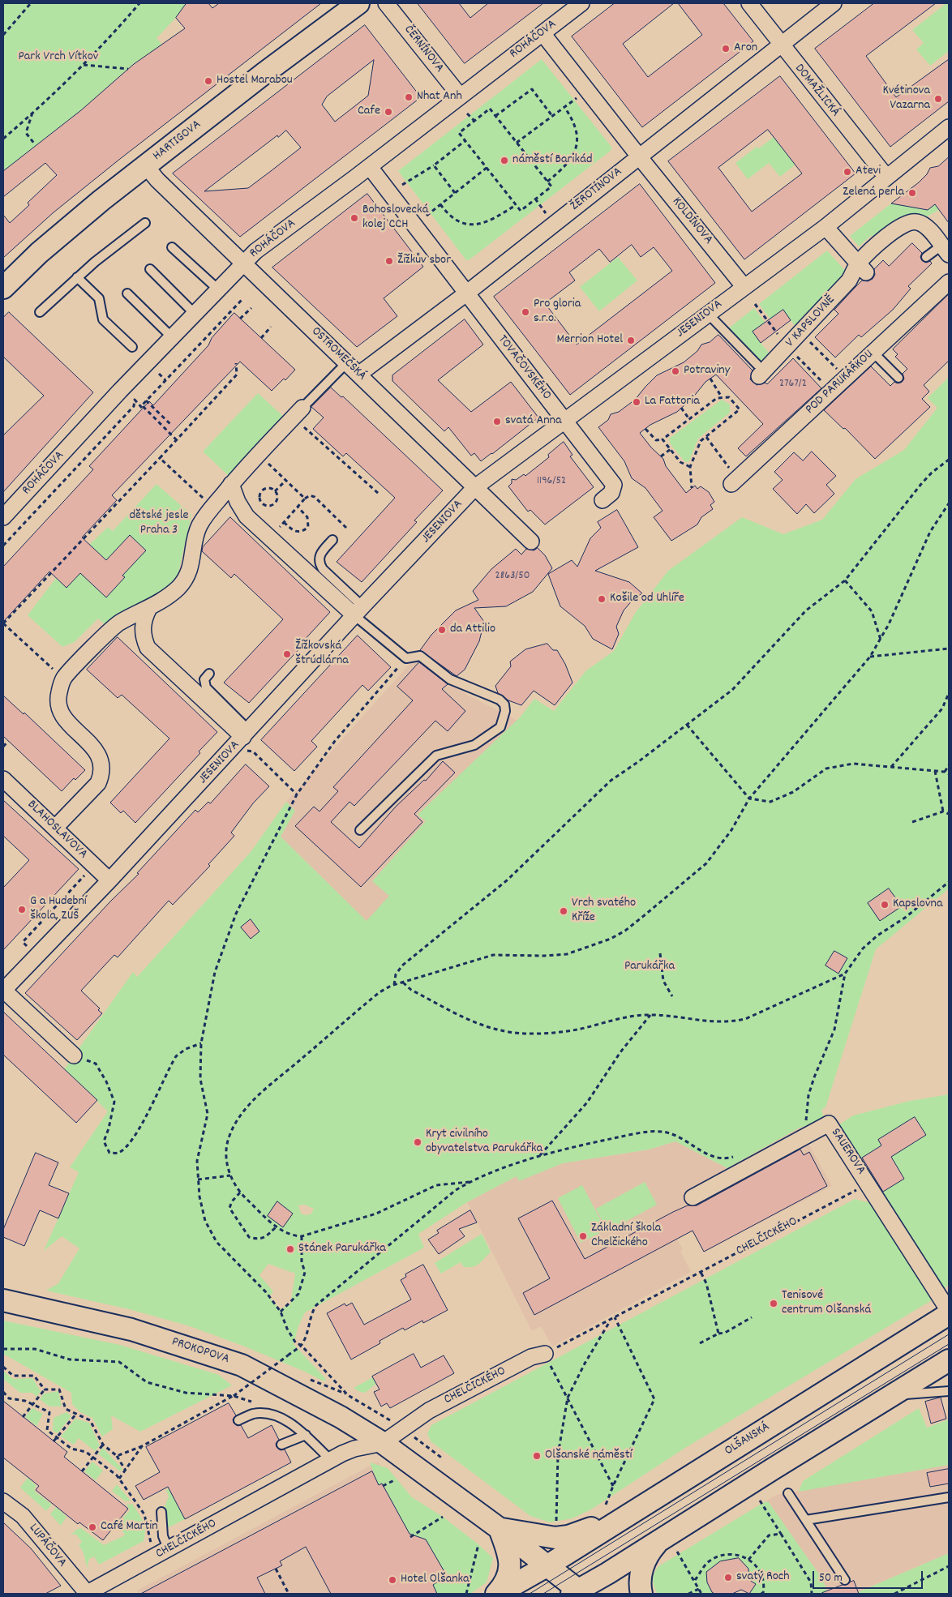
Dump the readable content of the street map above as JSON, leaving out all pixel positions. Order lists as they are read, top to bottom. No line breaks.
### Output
{"streets":{"street":["ROHÁČOVA","ČERNÍNOVA","DOMAŽLICKÁ","HARTIGOVA","ŽEROTÍNOVA","KOLDÍNOVA","JESENIOVA","V KAPSLOVNĚ","OSTROMEČSKÁ","TOVAČOVSKÉHO","POD PARUKÁŘKOU","BLAHOSLAVOVA","SAUEROVA","CHELČICKÉHO","PROKOPOVA","OLŠANSKÁ","LUPÁČOVA"]},"crossings":[["ROHÁČOVA","ČERNÍNOVA"],["ROHÁČOVA","OSTROMEČSKÁ"],["DOMAŽLICKÁ","ŽEROTÍNOVA"],["DOMAŽLICKÁ","JESENIOVA"],["HARTIGOVA","OSTROMEČSKÁ"],["ŽEROTÍNOVA","KOLDÍNOVA"],["ŽEROTÍNOVA","OSTROMEČSKÁ"],["ŽEROTÍNOVA","TOVAČOVSKÉHO"],["KOLDÍNOVA","JESENIOVA"],["JESENIOVA","OSTROMEČSKÁ"],["JESENIOVA","TOVAČOVSKÉHO"],["JESENIOVA","BLAHOSLAVOVA"],["SAUEROVA","CHELČICKÉHO"],["CHELČICKÉHO","PROKOPOVA"],["CHELČICKÉHO","LUPÁČOVA"]],"parks":["Park Vrch Vítkov","dětské jesle Praha 3","Parukářka"],"places":["Aron","Hostel Marabou","Nhat Anh","Kvétinova Vazarna","Cafe","náměstí Barikád","Atevi","Zelená perla","Bohoslovecká kolej CCH","Žižkův sbor","Pro gloria s.r.o.","Merrion Hotel","Potraviny","La Fattoria","svatá Anna","Košile od Uhlíře","da Attilio","Žižkovská štrúdlárna","Kapslovna","G a Hudební škola, ZUŠ","Vrch svatého Kříže","Kryt civilního obyvatelstva Parukářka","Základní škola Chelčického","Stánek Parukářka","Tenisové centrum Olšanská","Olšanské náměstí","Café Martin","svatý Roch","Hotel Olšanka"],"house_numbers":["2767/2","1196/52","2863/50"],"scale_bar":"50 m"}
